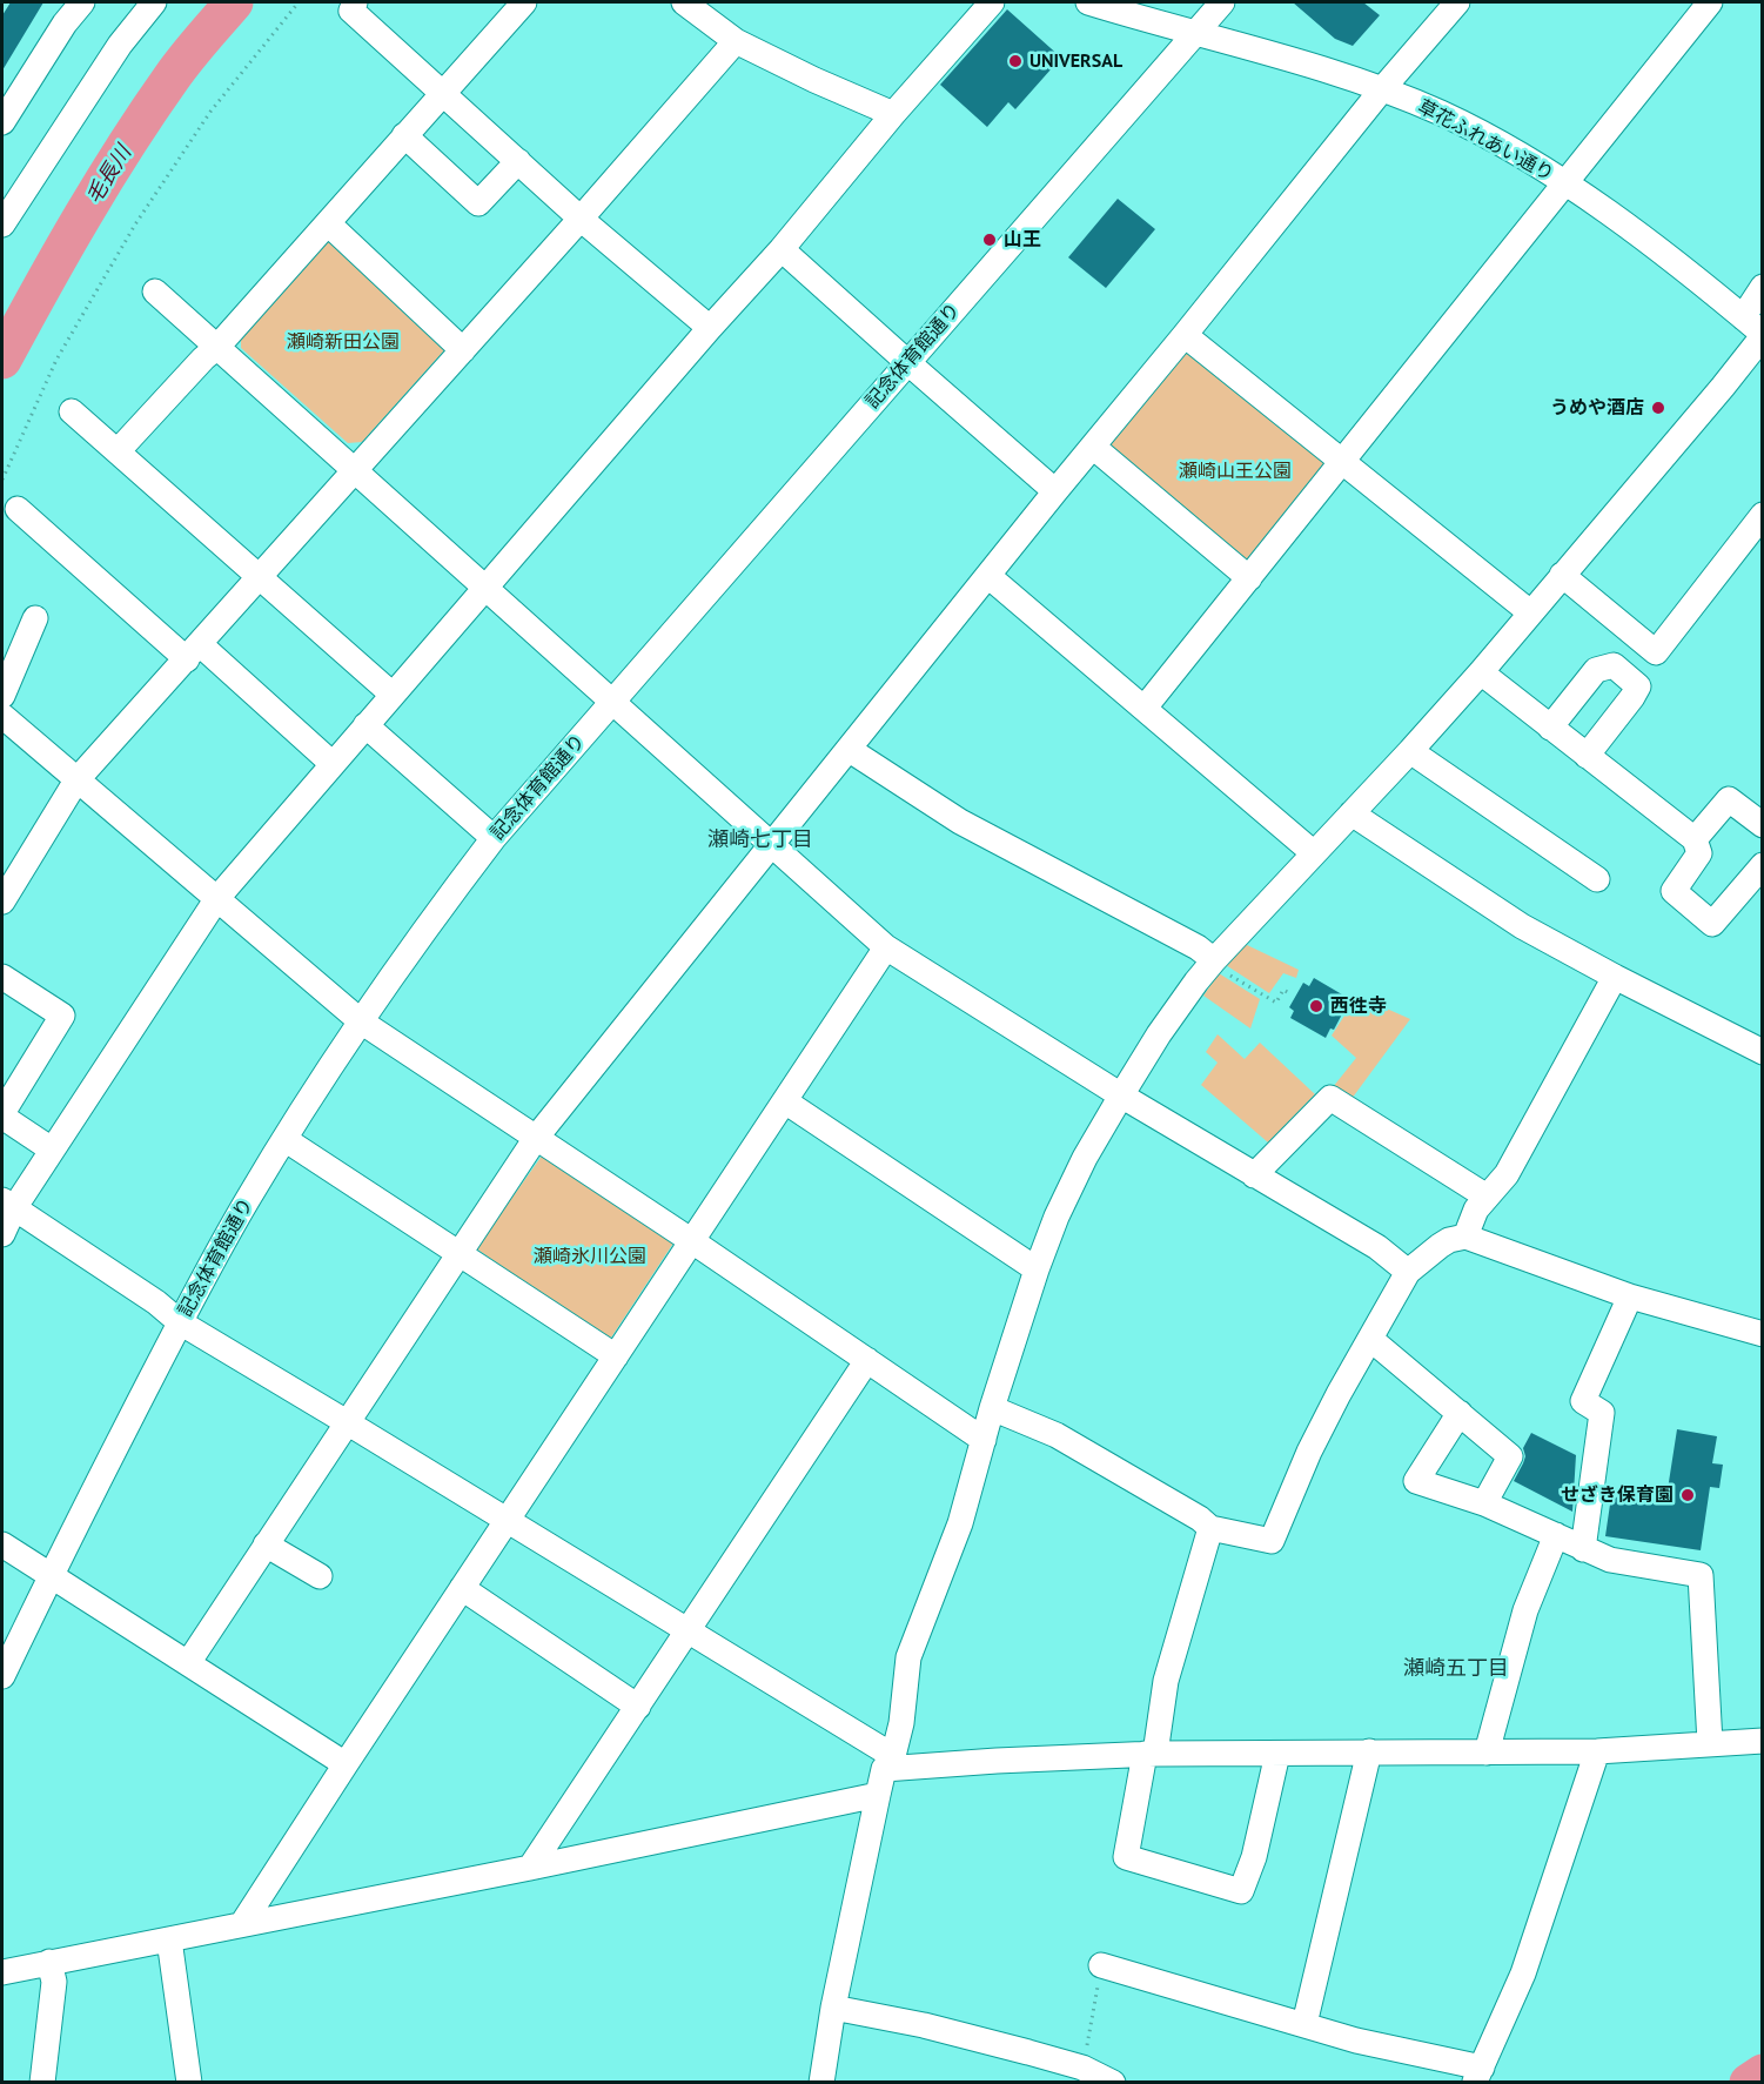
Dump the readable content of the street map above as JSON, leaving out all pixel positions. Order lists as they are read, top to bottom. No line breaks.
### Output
{"streets":{"street":["草花ふれあい通り","記念体育館通り"]},"crossings":[["草花ふれあい通り","記念体育館通り"]],"districts":["瀬崎七丁目","瀬崎五丁目"],"water":["毛長川"],"parks":["瀬崎新田公園","瀬崎山王公園","瀬崎氷川公園"],"places":["UNIVERSAL","山王","うめや酒店","西徃寺","せざき保育園"]}
